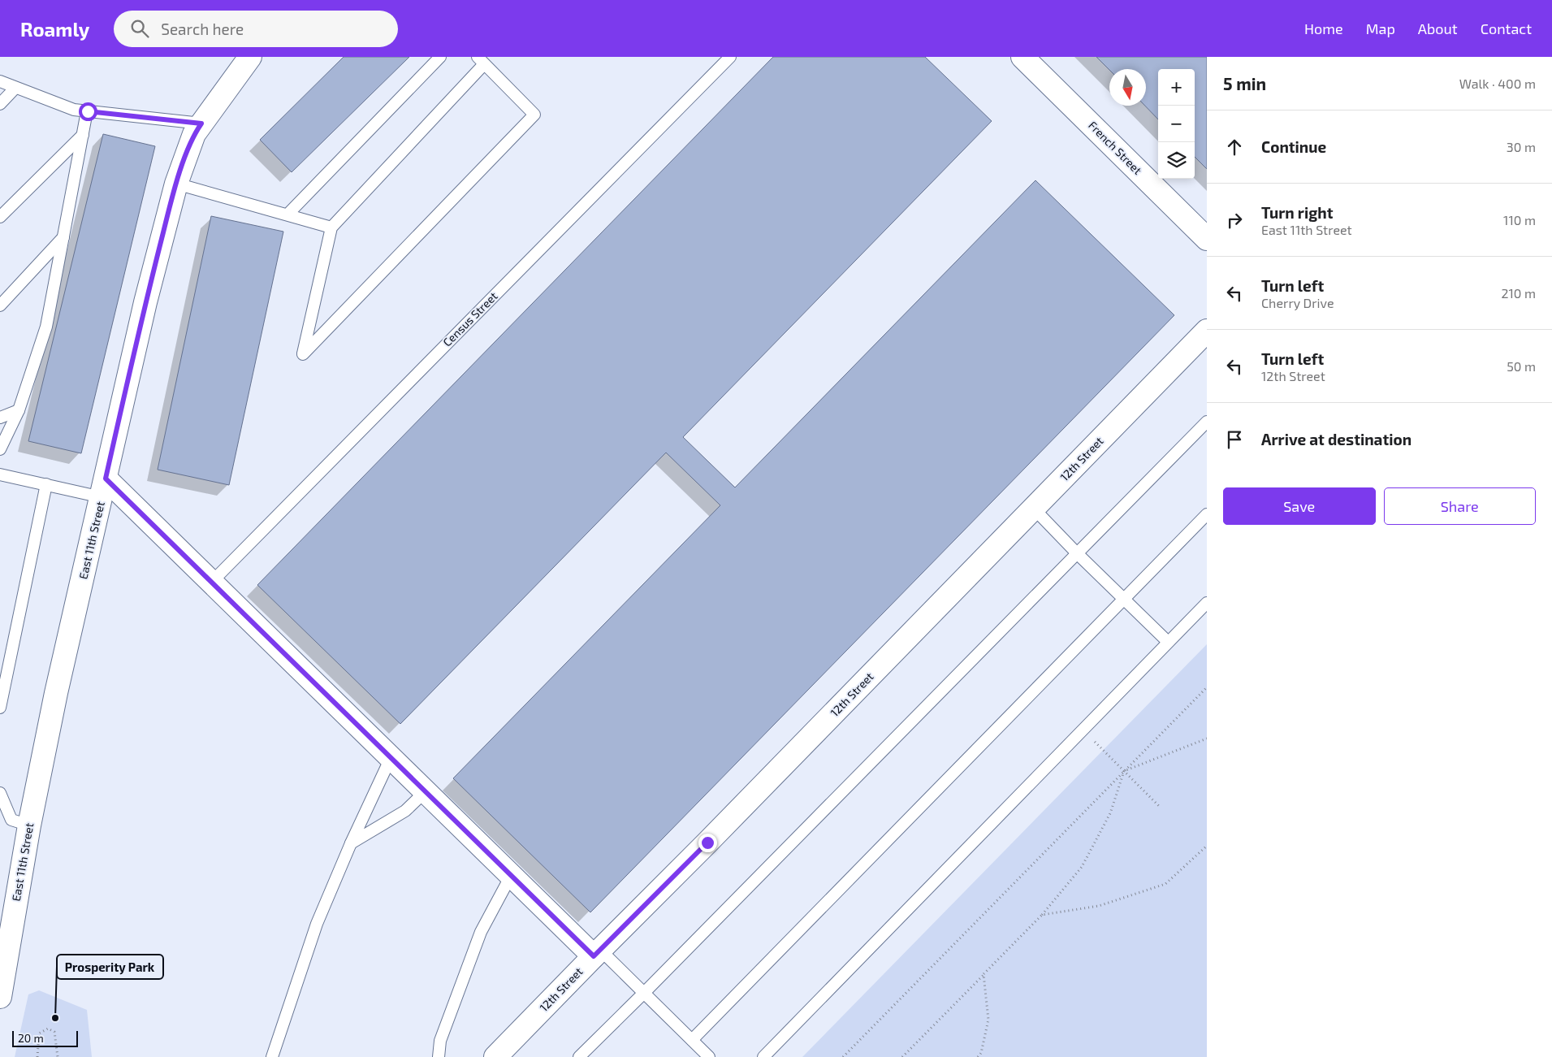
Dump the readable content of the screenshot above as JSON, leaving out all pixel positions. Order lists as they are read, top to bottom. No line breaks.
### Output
{"streets":{"street":["French Street","12th Street","East 11th Street"],"lane":["Census Street"]},"places":["Prosperity Park"],"scale_bar":"20 m","north":"bottom","page":{"header":"Roamly","search":"Search here","nav":["Home","Map","About","Contact"],"heading":["5 min","Walk · 400 m"],"map_buttons":["+","−"],"list":[["Continue","30 m"],["Turn right","East 11th Street","110 m"],["Turn left","Cherry Drive","210 m"],["Turn left","12th Street","50 m"],"Arrive at destination"],"buttons":["Save","Share"],"scale":"20 m"}}
